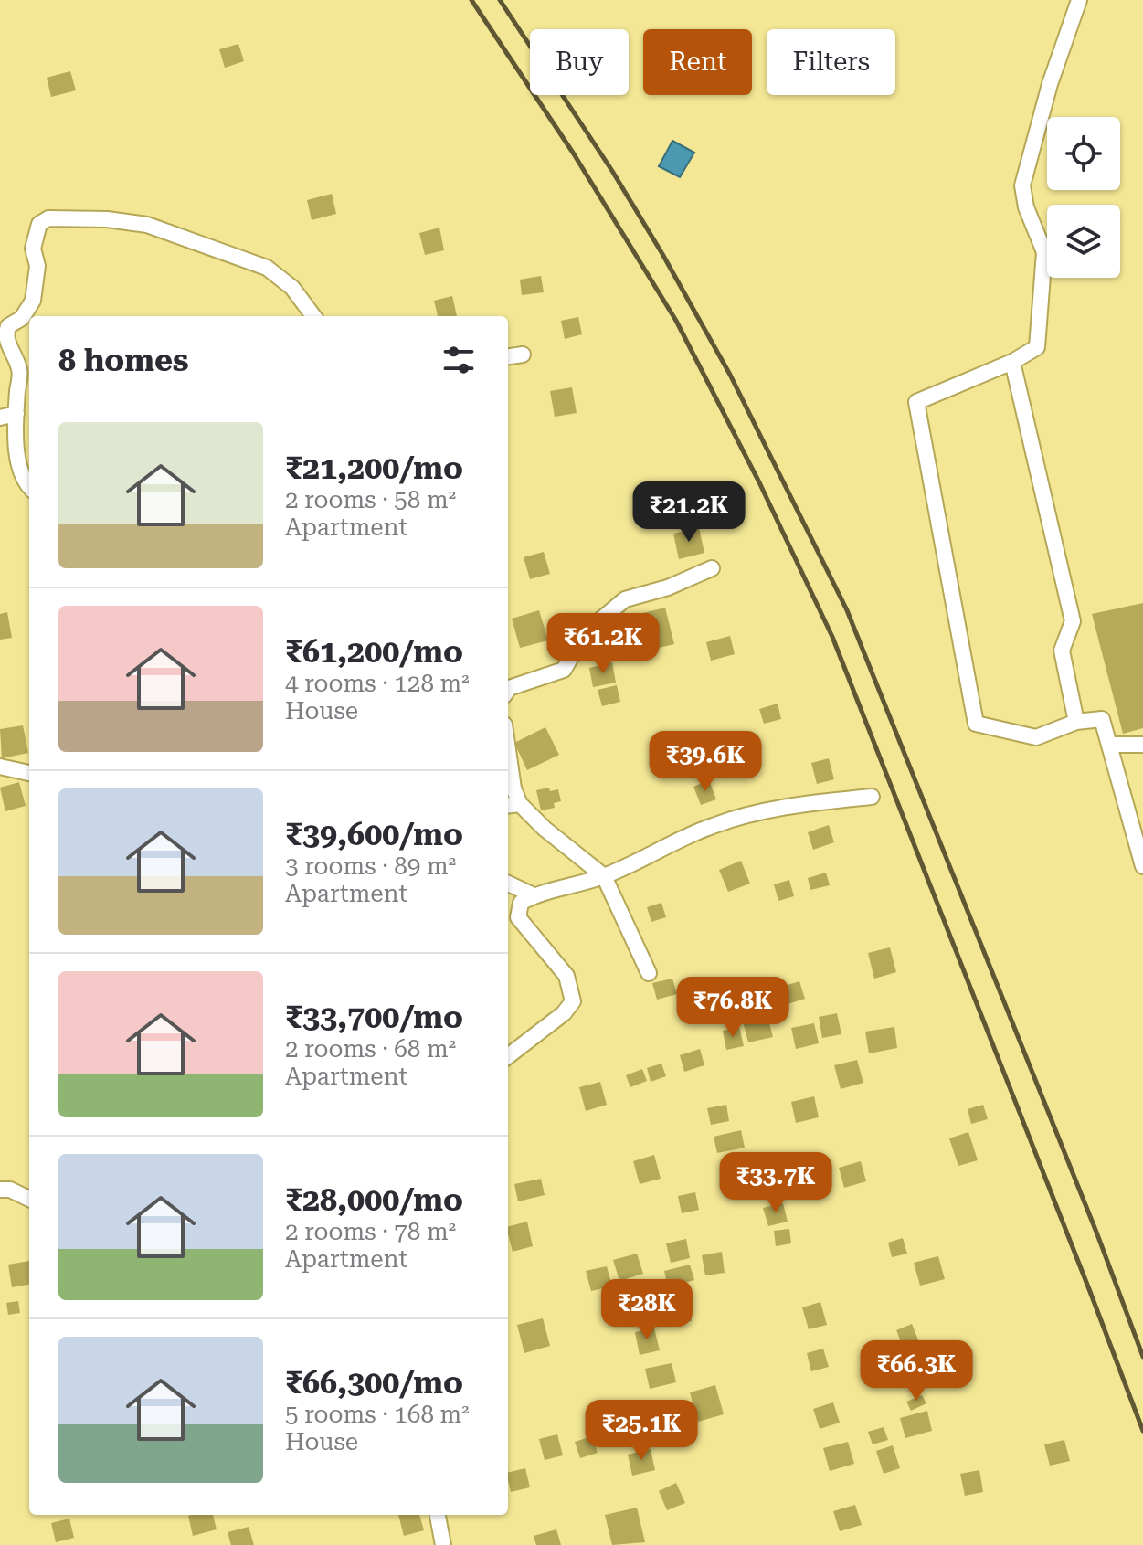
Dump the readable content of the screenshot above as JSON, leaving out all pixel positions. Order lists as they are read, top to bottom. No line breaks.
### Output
{"page":{"chip":["Buy","Rent","Filters"],"heading":"8 homes","list":[{"name":"₹21,200/mo","note":"2 rooms · 58 m² · Apartment"},{"name":"₹61,200/mo","note":"4 rooms · 128 m² · House"},{"name":"₹39,600/mo","note":"3 rooms · 89 m² · Apartment"},{"name":"₹33,700/mo","note":"2 rooms · 68 m² · Apartment"},{"name":"₹28,000/mo","note":"2 rooms · 78 m² · Apartment"},{"name":"₹66,300/mo","note":"5 rooms · 168 m² · House"}],"price":["₹21.2K","₹61.2K","₹39.6K","₹76.8K","₹33.7K","₹28K","₹66.3K","₹25.1K"]}}
